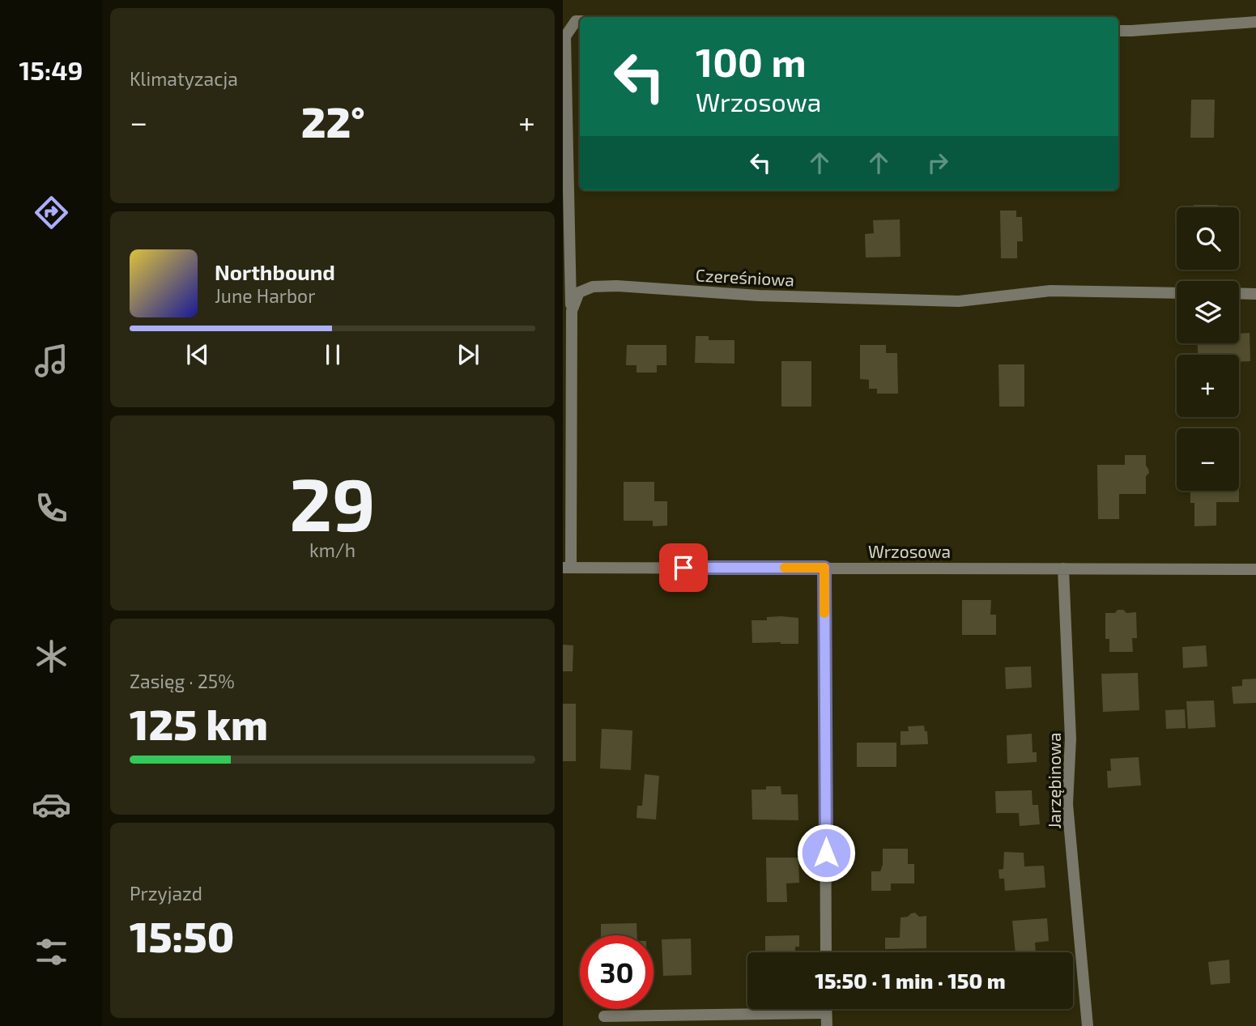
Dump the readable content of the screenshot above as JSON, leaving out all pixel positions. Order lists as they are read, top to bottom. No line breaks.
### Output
{"streets":{"street":["Czereśniowa","Wrzosowa","Jarzębinowa"]},"crossings":[["Wrzosowa","Jarzębinowa"]],"page":{"tabs":"15:49","tile":["Klimatyzacja",["29","km/h"],["Zasięg · 25%","125 km"],["Przyjazd","15:50"]],"turn":["100 m","Wrzosowa"],"heat":["−","22°","+"],"map_buttons":["+","−"],"song":["Northbound","June Harbor"],"limit":"30","trip":"15:50 · 1 min · 150 m"}}
